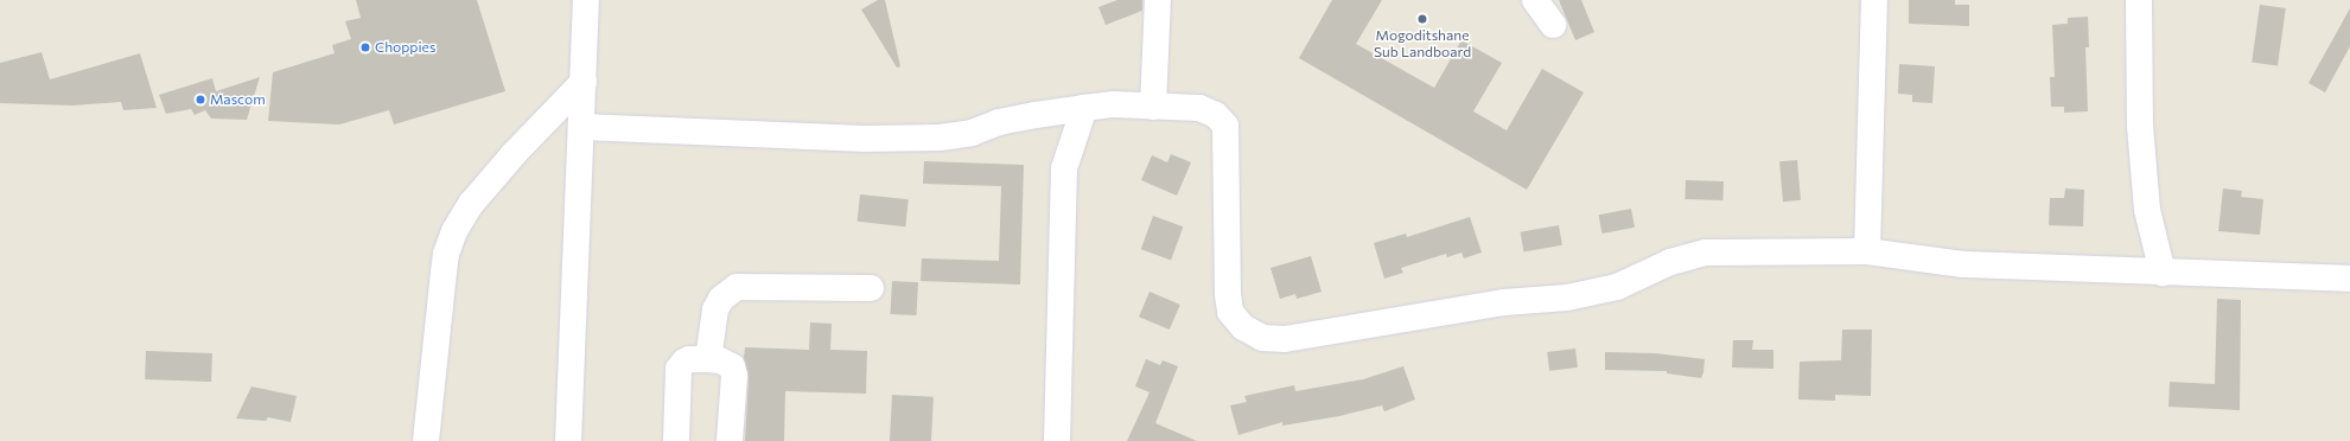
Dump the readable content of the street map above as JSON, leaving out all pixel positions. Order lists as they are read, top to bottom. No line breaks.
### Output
{"places":["Mogoditshane Sub Landboard","Choppies","Mascom"]}
